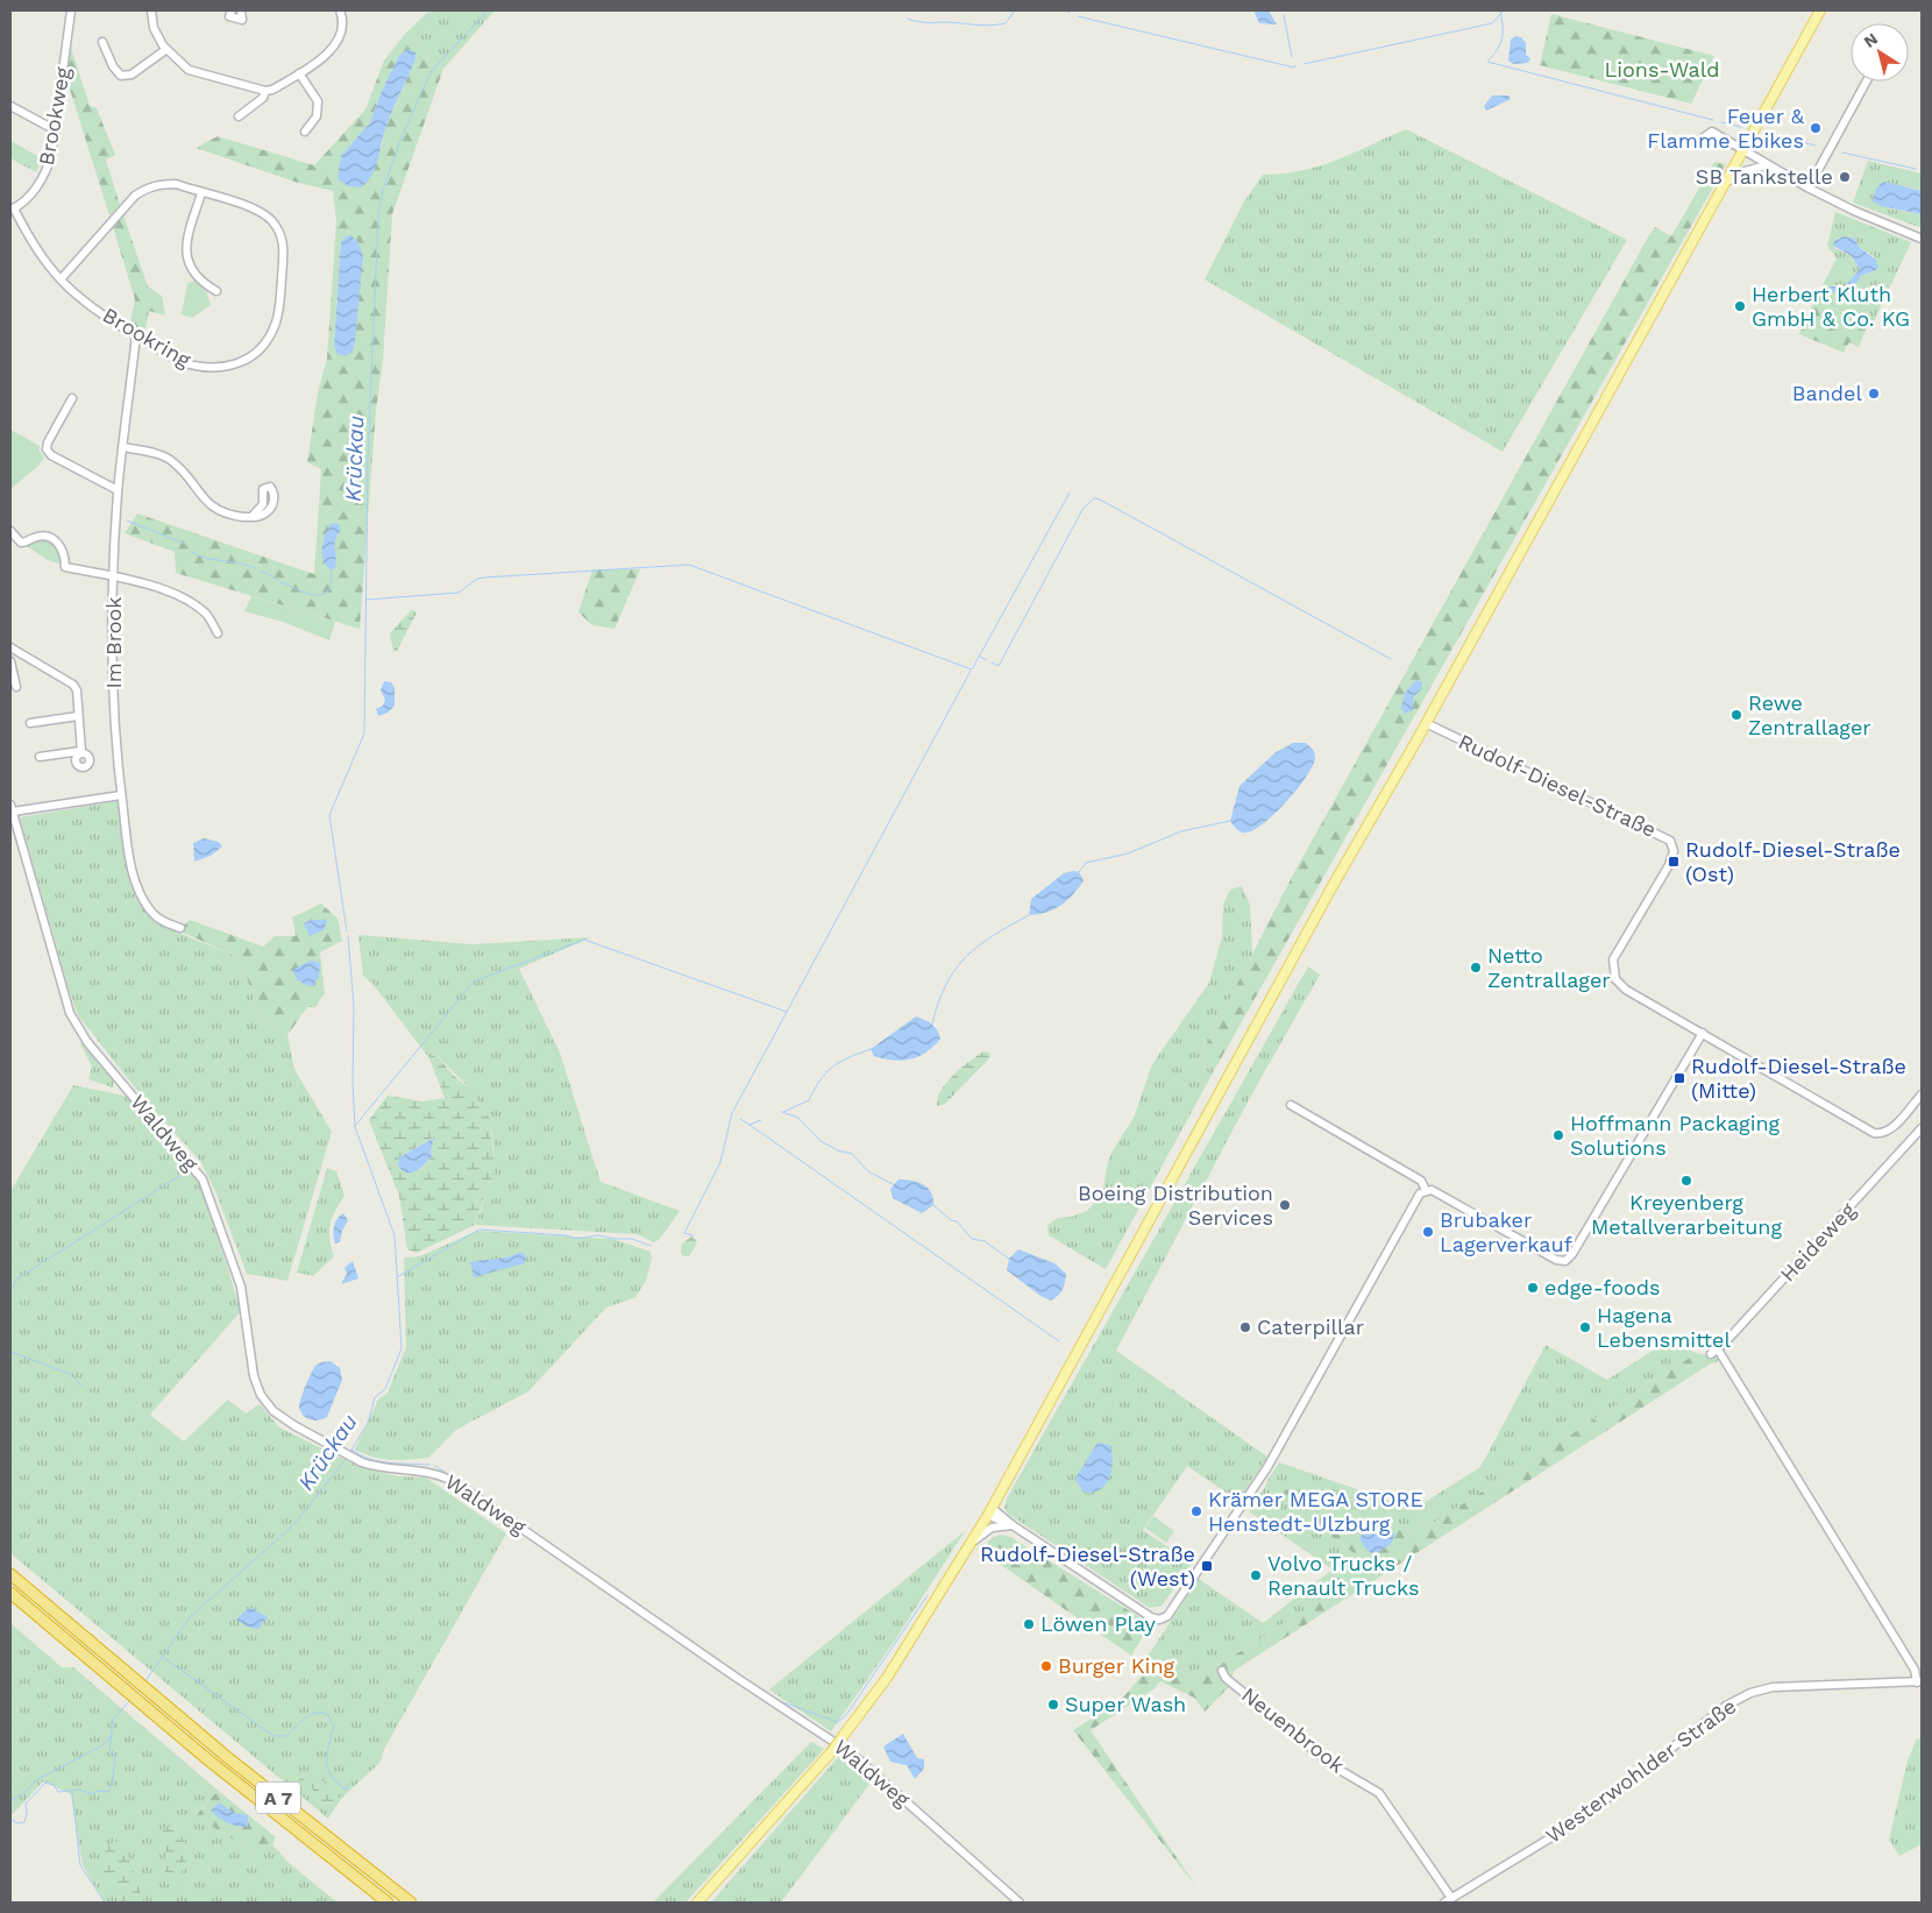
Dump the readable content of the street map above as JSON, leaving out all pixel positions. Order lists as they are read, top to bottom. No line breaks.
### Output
{"streets":{"highway":["A 7"],"street":["Brookweg","Brookring","Im Brook","Rudolf-Diesel-Straße","Waldweg","Heideweg","Neuenbrook","Westerwohlder Straße"]},"crossings":[["Brookweg","Brookring"],["Brookring","Im Brook"],["Neuenbrook","Westerwohlder Straße"]],"water":["Krückau"],"parks":["Lions-Wald"],"places":{"other":["Feuer & Flamme Ebikes","SB Tankstelle","Herbert Kluth GmbH & Co. KG","Bandel","Rewe Zentrallager","Netto Zentrallager","Hoffmann Packaging Solutions","Kreyenberg Metallverarbeitung","Boeing Distribution Services","Brubaker Lagerverkauf","edge-foods","Caterpillar","Hagena Lebensmittel","Krämer MEGA STORE Henstedt-Ulzburg","Volvo Trucks / Renault Trucks","Löwen Play","Burger King","Super Wash"],"transit":["Rudolf-Diesel-Straße (Ost)","Rudolf-Diesel-Straße (Mitte)","Rudolf-Diesel-Straße (West)"]},"north":"top left"}
